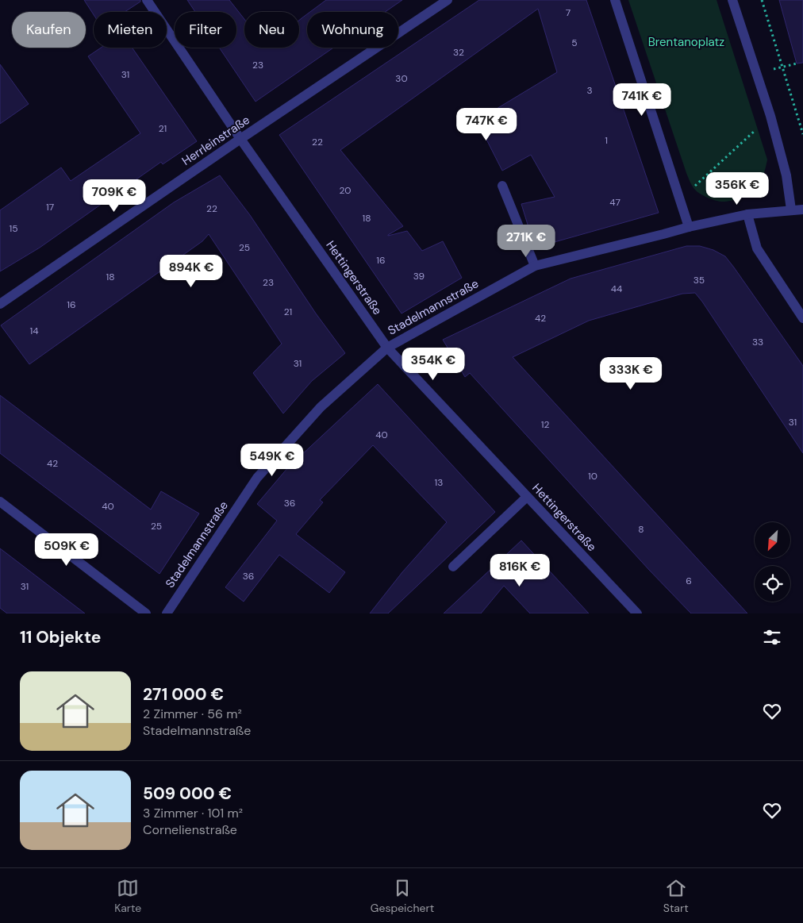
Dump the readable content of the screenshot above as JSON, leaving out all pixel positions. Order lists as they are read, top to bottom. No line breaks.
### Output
{"streets":{"street":["Herrleinstraße","Hettingerstraße","Stadelmannstraße"]},"crossings":[["Herrleinstraße","Hettingerstraße"],["Hettingerstraße","Stadelmannstraße"]],"parks":["Brentanoplatz"],"house_numbers":["7","5","32","23","31","30","3","21","1","22","20","47","17","22","18","15","25","16","39","18","35","23","44","16","21","42","14","33","31","31","12","40","42","10","13","36","40","25","8","36","6","31"],"north":"bottom left","page":{"chip":["Kaufen","Mieten","Filter","Neu","Wohnung"],"price":["741K €","747K €","356K €","709K €","271K €","894K €","354K €","333K €","549K €","509K €","816K €"],"heading":"11 Objekte","list":[{"name":"271 000 €","note":"2 Zimmer · 56 m² · Stadelmannstraße"},{"name":"509 000 €","note":"3 Zimmer · 101 m² · Cornelienstraße"}],"tabs":["Karte","Gespeichert","Start"]}}
